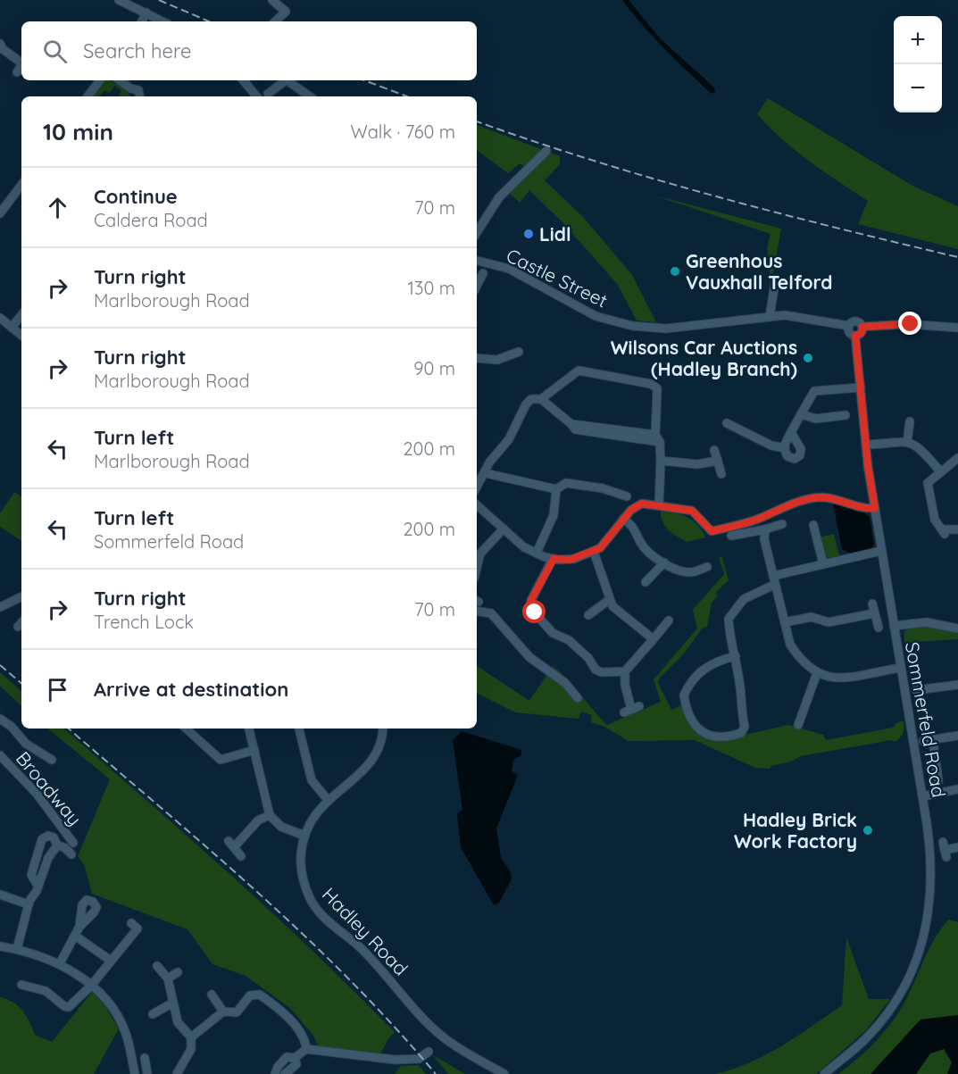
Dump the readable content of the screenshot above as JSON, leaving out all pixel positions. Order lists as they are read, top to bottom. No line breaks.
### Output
{"streets":{"street":["Castle Street","Sommerfeld Road","Broadway","Hadley Road"]},"crossings":[["Castle Street","Sommerfeld Road"]],"places":["Lidl","Greenhous Vauxhall Telford","Wilsons Car Auctions (Hadley Branch)","Hadley Brick Work Factory"],"page":{"map_buttons":["+","−"],"search":"Search here","heading":["10 min","Walk · 760 m"],"list":[["Continue","Caldera Road","70 m"],["Turn right","Marlborough Road","130 m"],["Turn right","Marlborough Road","90 m"],["Turn left","Marlborough Road","200 m"],["Turn left","Sommerfeld Road","200 m"],["Turn right","Trench Lock","70 m"],"Arrive at destination"]}}
